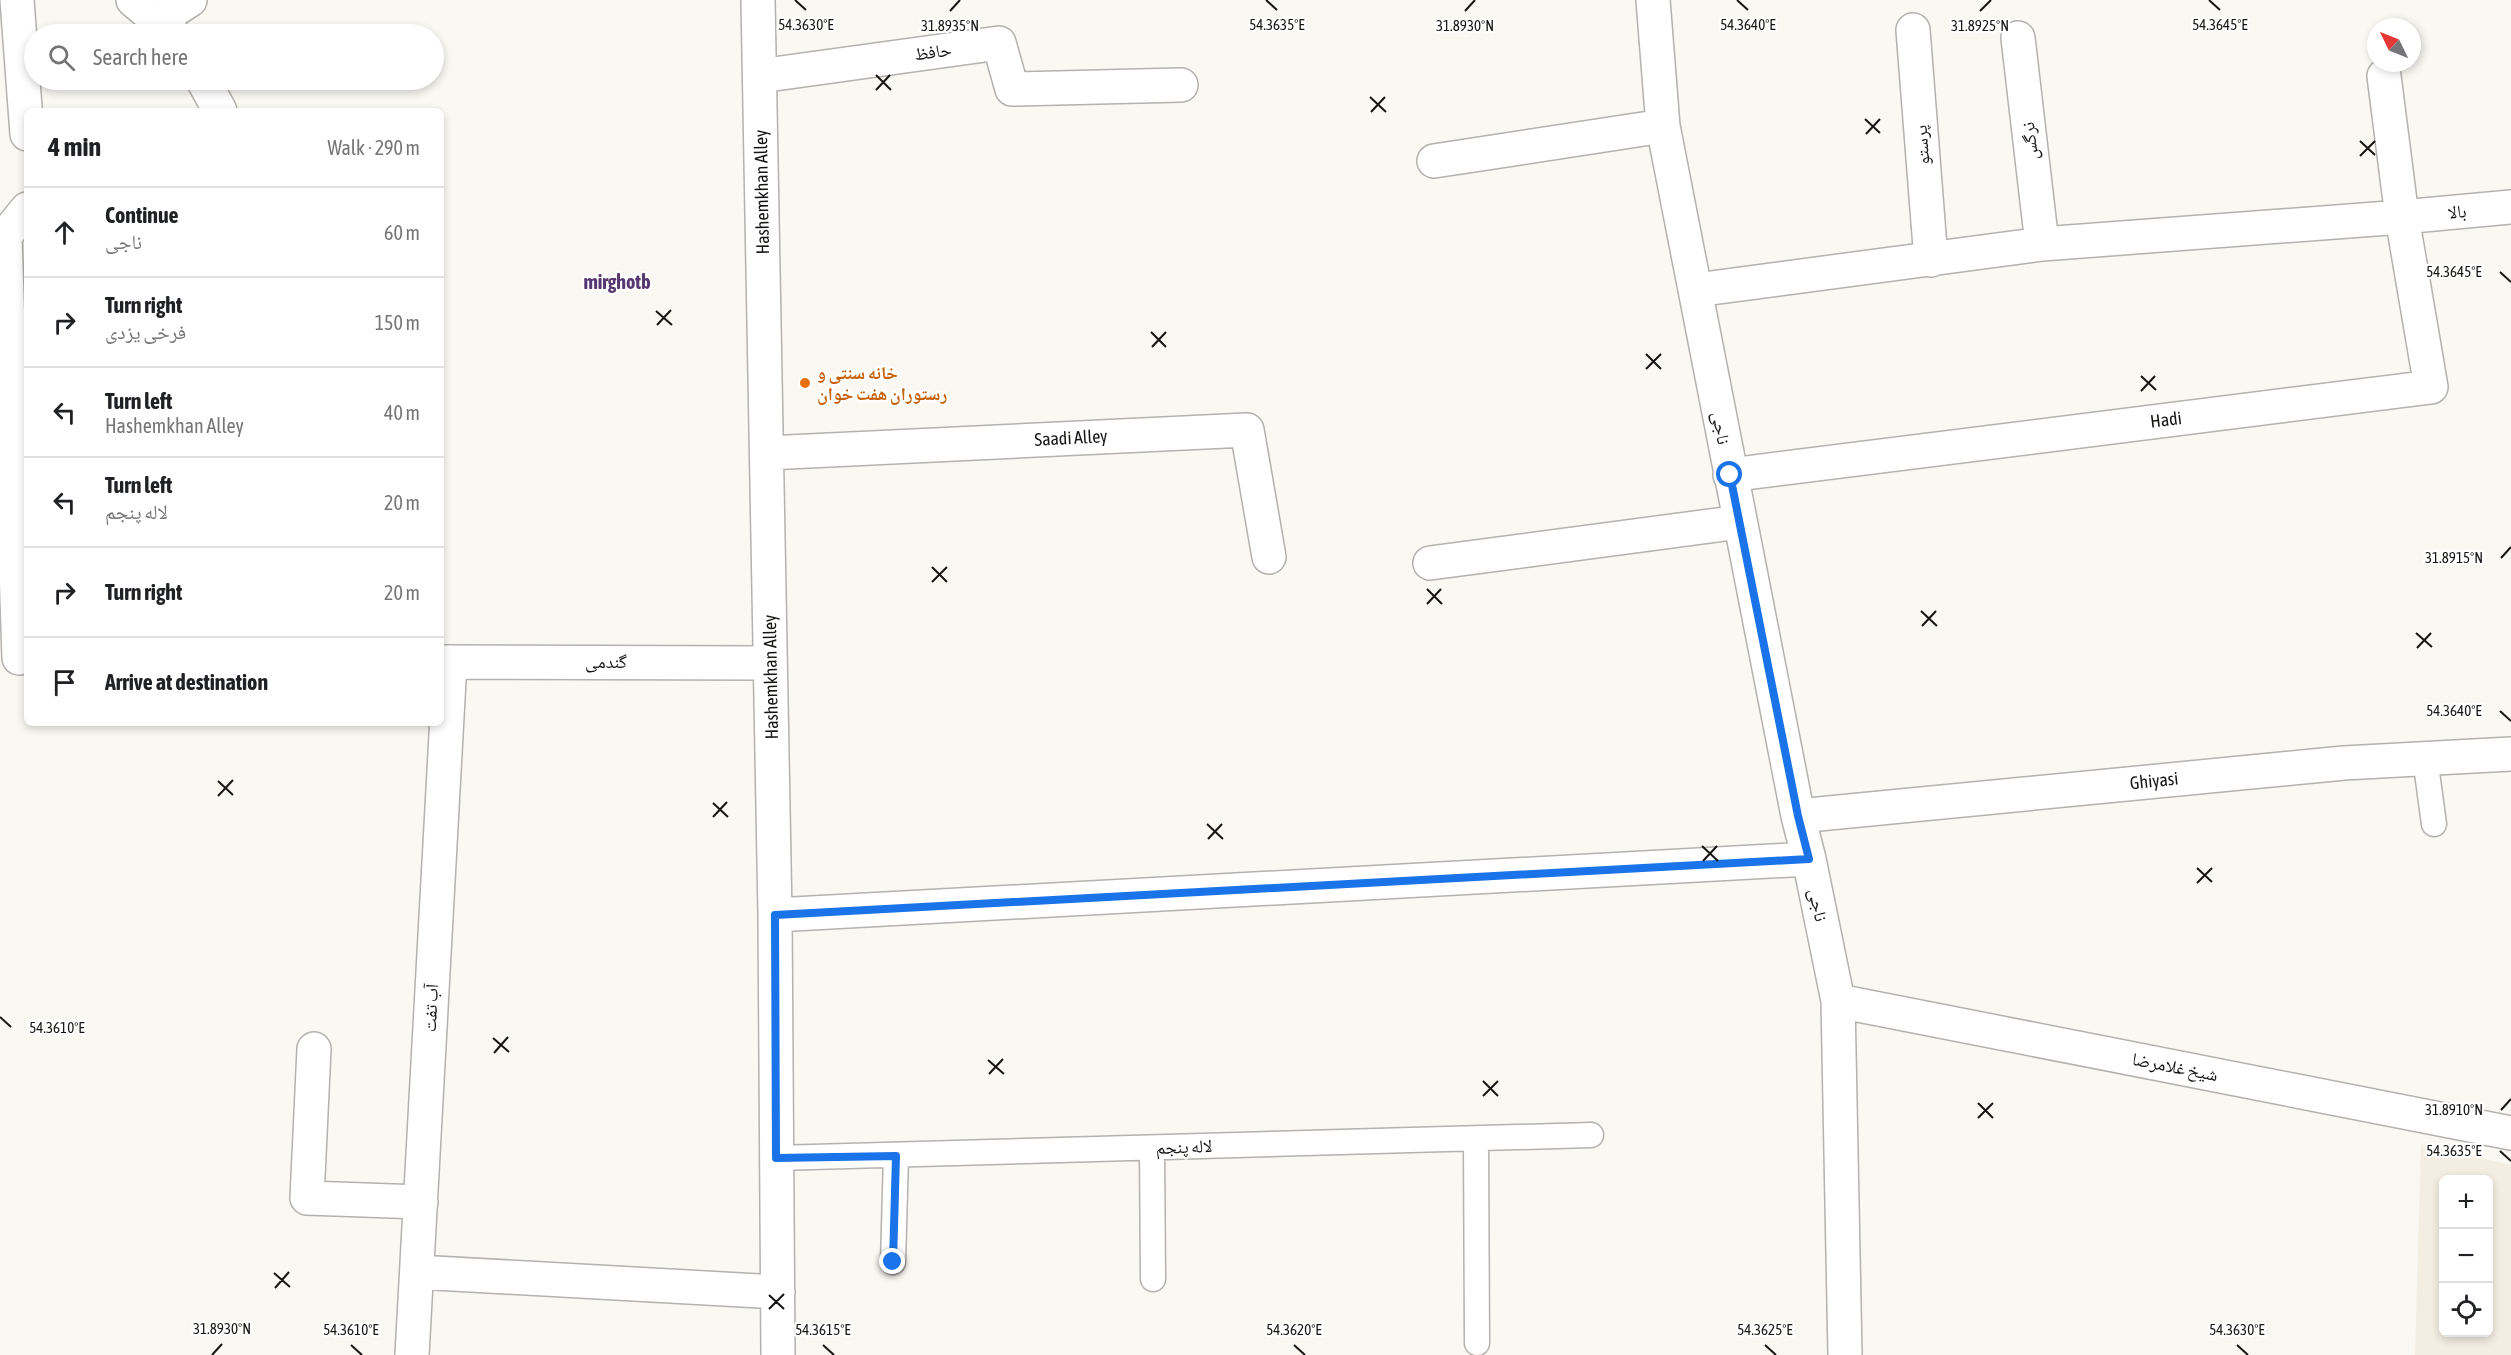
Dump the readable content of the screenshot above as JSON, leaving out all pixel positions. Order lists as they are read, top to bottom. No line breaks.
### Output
{"streets":{"street":["حافظ","نرگس","پرستو","Hashemkhan Alley","بالا","Hadi","ناجی","Saadi Alley","گندمی","Ghiyasi","آب تفت","شیخ غلامرضا"],"lane":["لاله پنجم"]},"crossings":[["حافظ","Hashemkhan Alley"],["نرگس","بالا"],["پرستو","بالا"],["Hashemkhan Alley","Saadi Alley"],["Hashemkhan Alley","گندمی"],["Hashemkhan Alley","لاله پنجم"],["بالا","Hadi"],["بالا","ناجی"],["Hadi","ناجی"],["ناجی","Ghiyasi"],["ناجی","شیخ غلامرضا"],["گندمی","آب تفت"]],"districts":["mirghotb"],"places":["خانه سنتی و رستوران هفت خوان"],"north":"top left","page":{"search":"Search here","heading":["4 min","Walk · 290 m"],"list":[["Continue","ناجی","60 m"],["Turn right","فرخی یزدی","150 m"],["Turn left","Hashemkhan Alley","40 m"],["Turn left","لاله پنجم","20 m"],["Turn right","20 m"],"Arrive at destination"],"map_buttons":["+","−"]},"coordinates":["54.3630°E","54.3635°E","54.3640°E","54.3645°E","31.8935°N","31.8930°N","31.8925°N","31.8915°N","54.3610°E","31.8910°N","54.3615°E","54.3620°E","54.3625°E"]}
